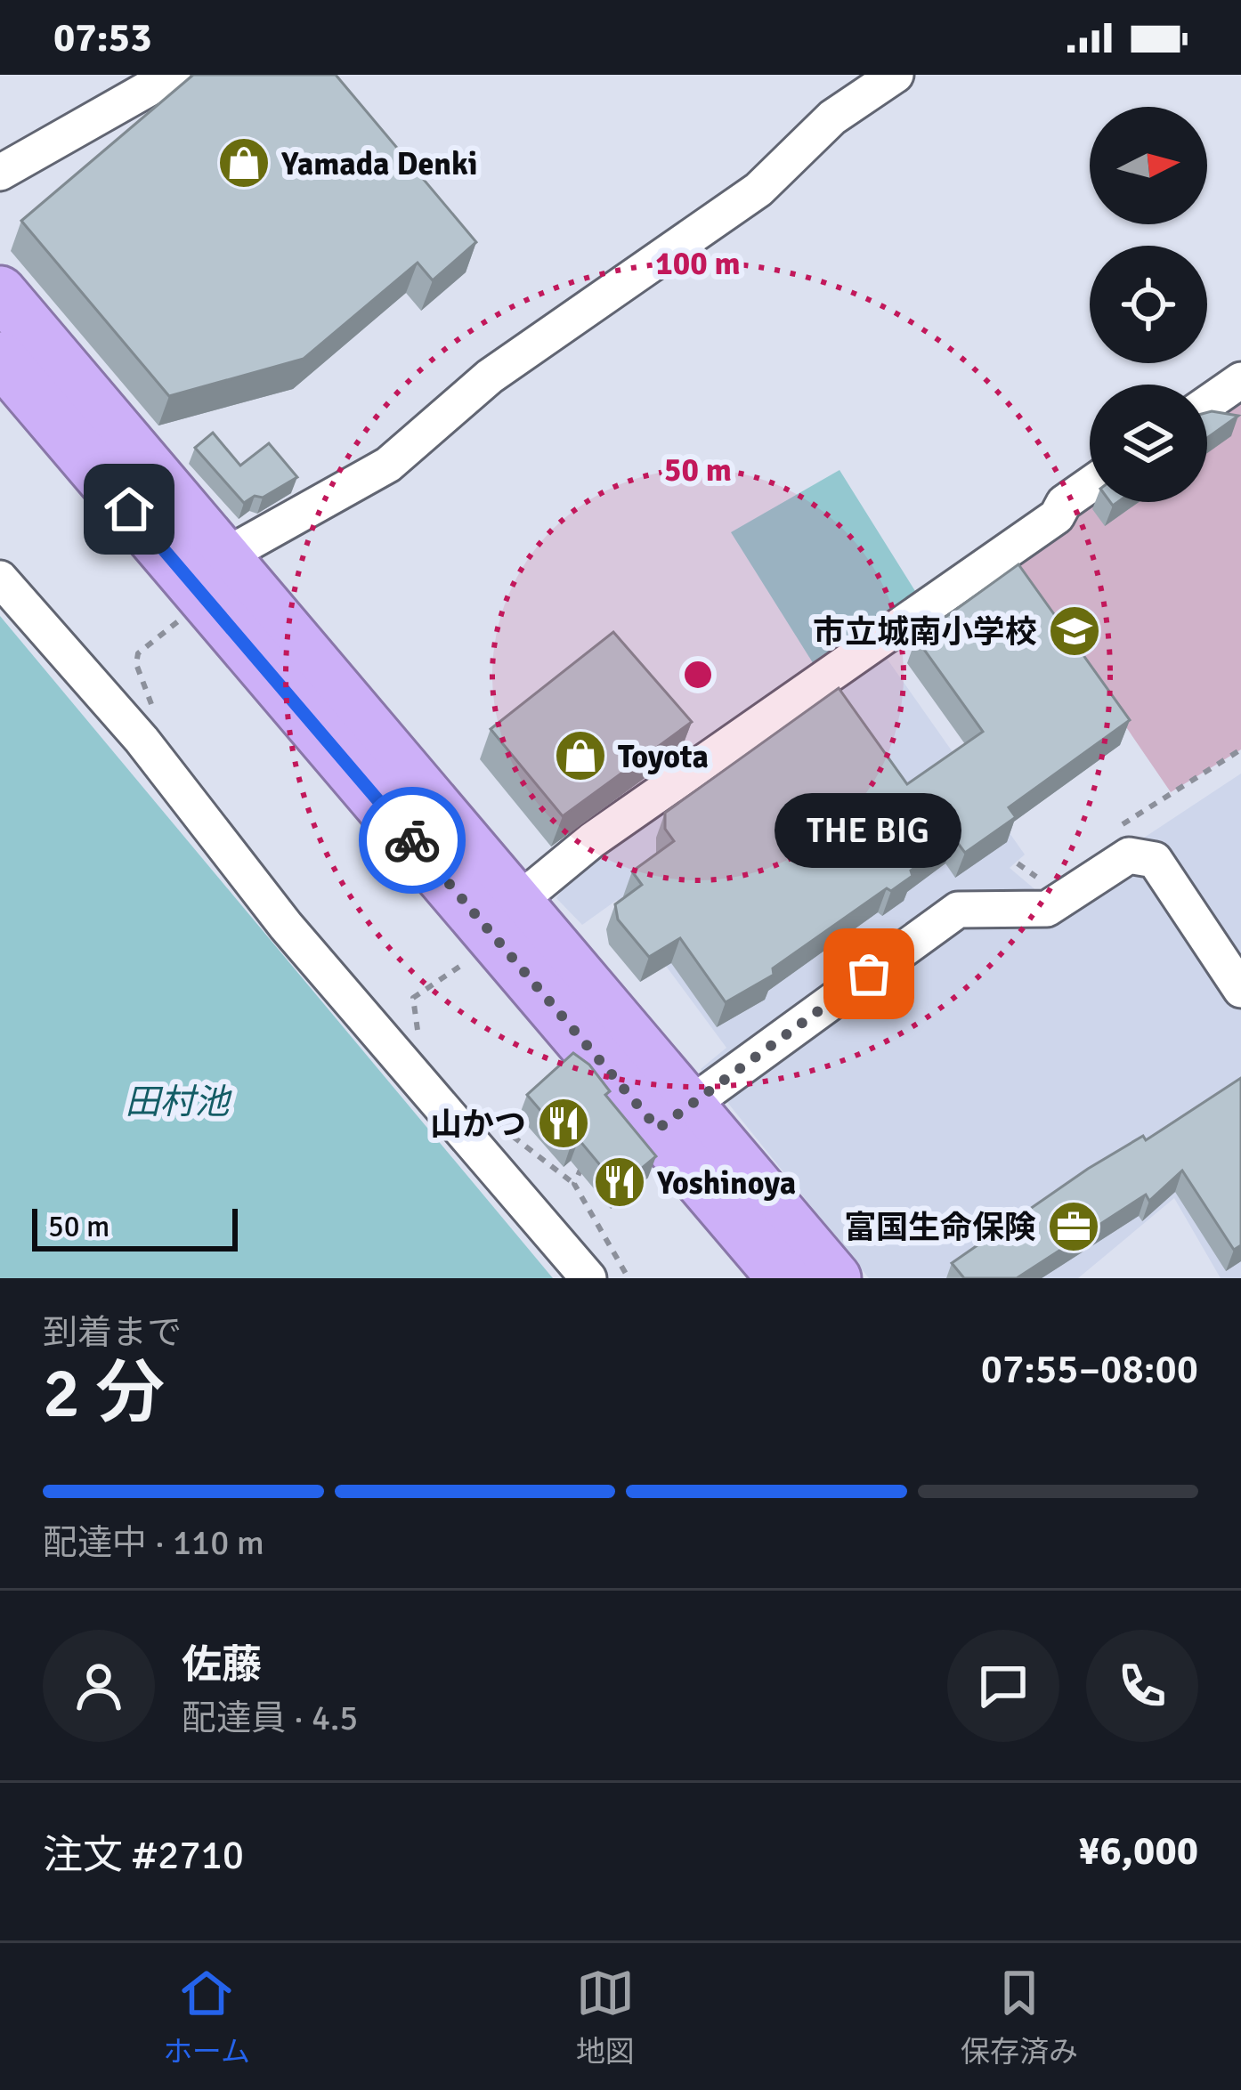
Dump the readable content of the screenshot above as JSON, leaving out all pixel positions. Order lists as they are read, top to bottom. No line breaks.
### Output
{"water":["田村池"],"places":{"shop":["Yamada Denki","Toyota"],"school or university":["市立城南小学校"],"other":["THE BIG"],"restaurant":["山かつ","Yoshinoya"],"office":["富国生命保険"]},"scale_bar":"50 m","north":"right","page":{"status":"07:53","bubble":"THE BIG","scale":"50 m","heading":["2 分","到着まで","07:55–08:00"],"panel":["佐藤","配達員 · 4.5","注文 #2710","¥6,000"],"bar":"配達中 · 110 m","tabs":["ホーム","地図","保存済み"]},"rings":["100 m","50 m"]}
